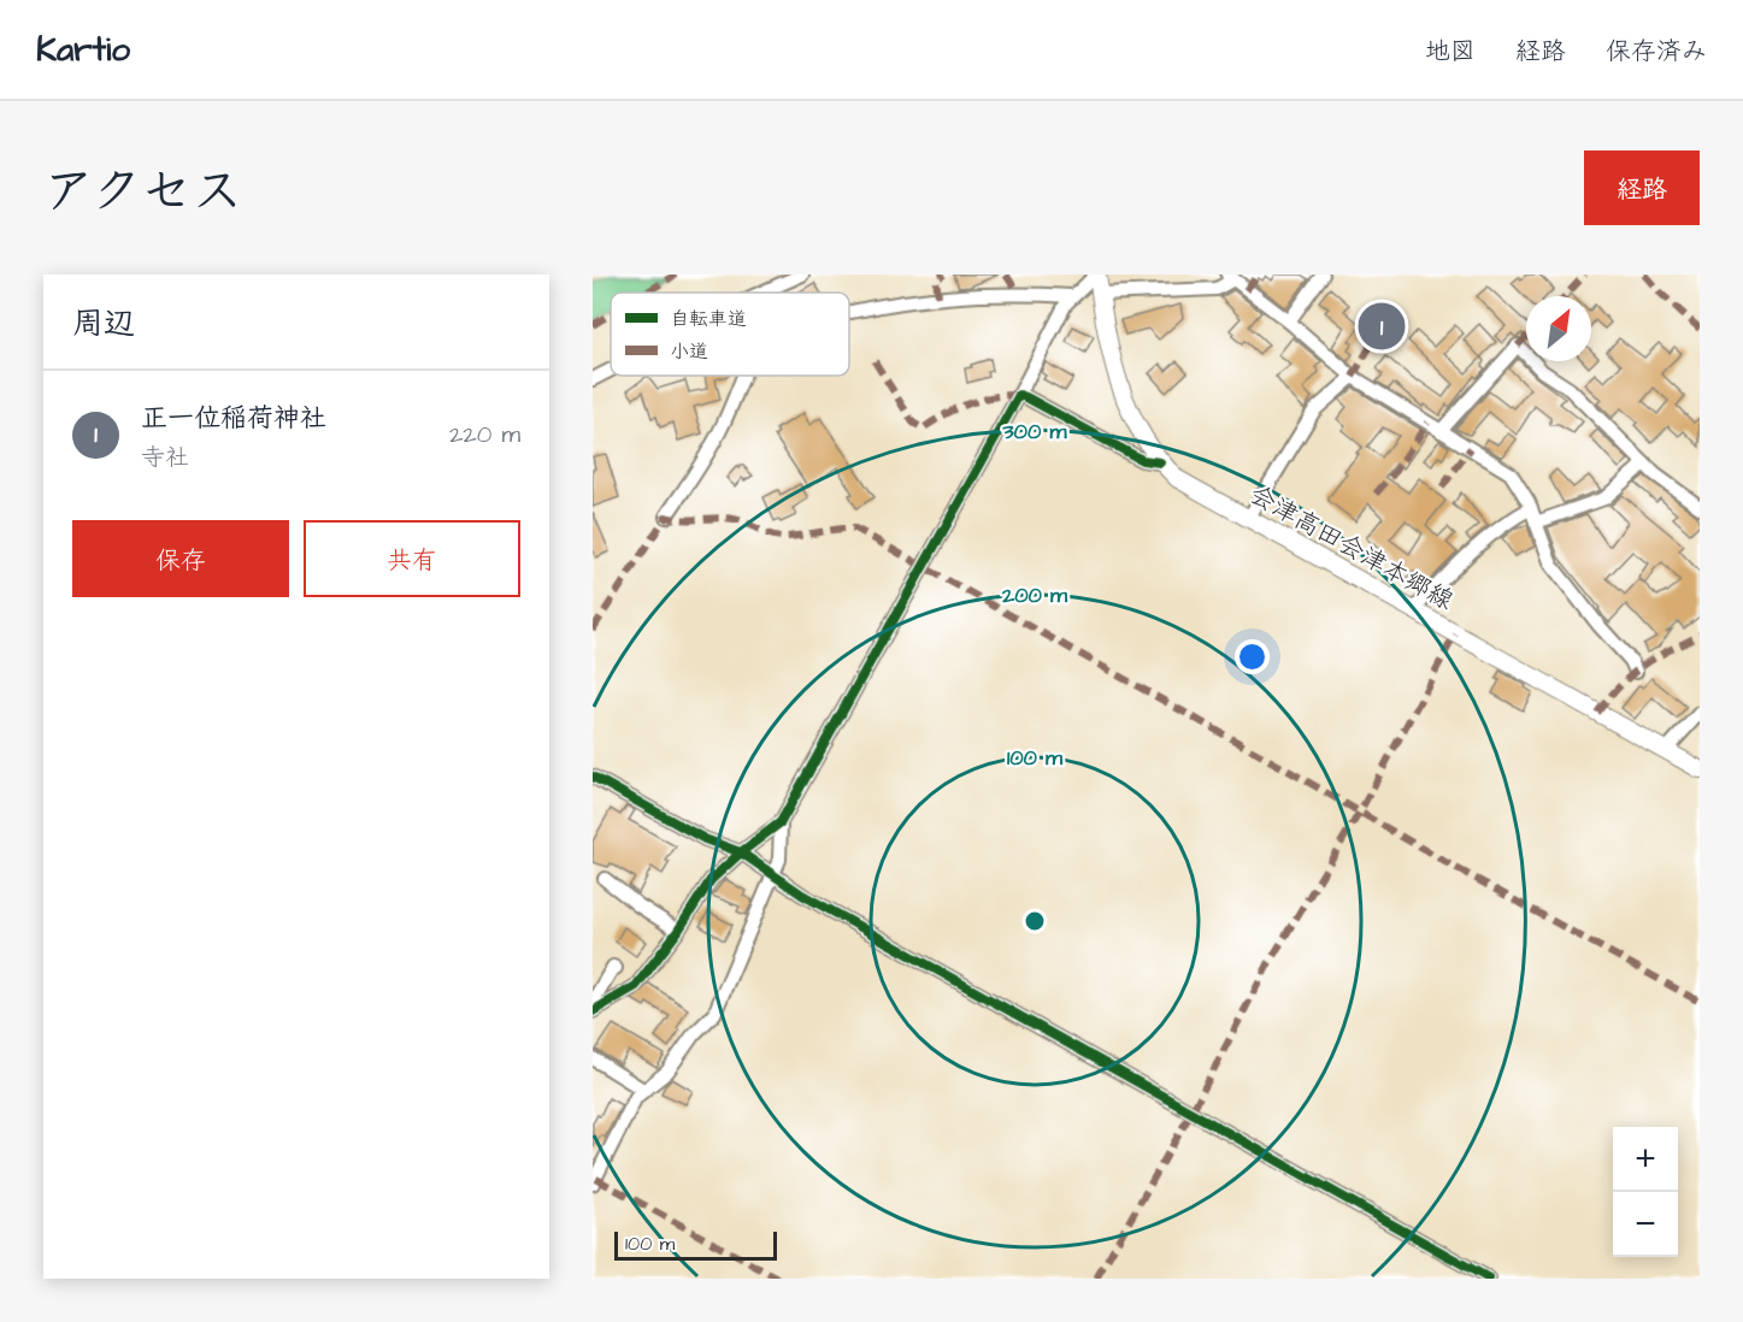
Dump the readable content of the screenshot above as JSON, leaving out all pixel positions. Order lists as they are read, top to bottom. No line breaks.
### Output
{"streets":{"main road":["会津高田会津本郷線"]},"legend":["自転車道","小道"],"scale_bar":"100 m","north":"top right","page":{"header":"Kartio","nav":["地図","経路","保存済み"],"title":"アクセス","buttons":["経路",["保存","共有"]],"heading":"周辺","pins":"1","list":[{"mark":"1","name":"正一位稲荷神社","note":"寺社","value":"220 m"}],"map_buttons":["+","−"],"scale":"100 m"},"rings":["300 m","200 m","100 m"]}
